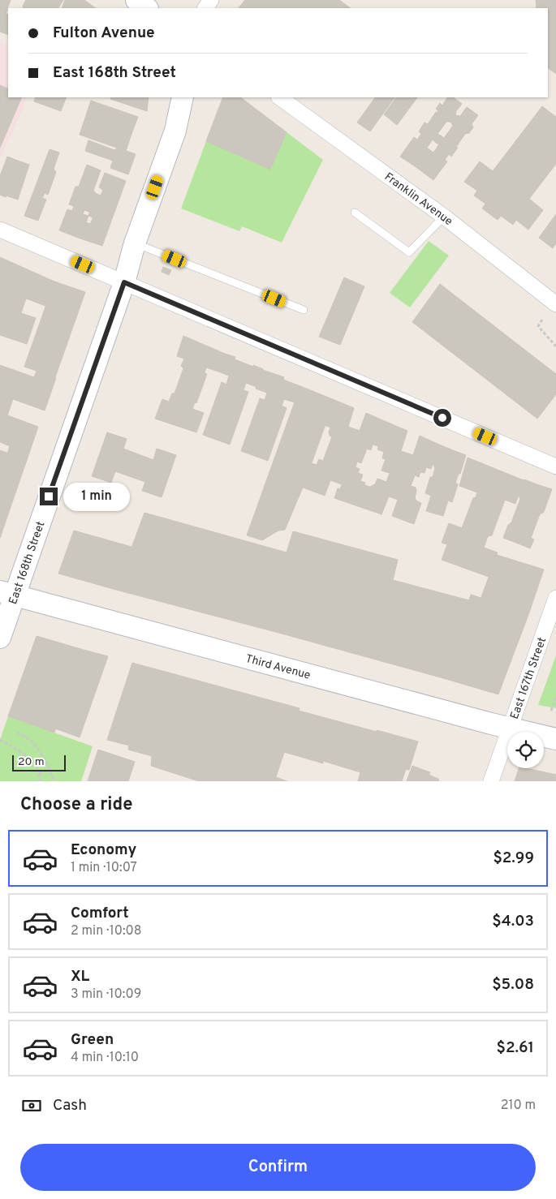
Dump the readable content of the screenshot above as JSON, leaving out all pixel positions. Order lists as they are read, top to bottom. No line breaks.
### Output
{"streets":{"street":["Franklin Avenue","East 168th Street","Third Avenue","East 167th Street"]},"crossings":[["East 168th Street","Third Avenue"],["Third Avenue","East 167th Street"]],"scale_bar":"20 m","page":{"banner":["Fulton Avenue","East 168th Street"],"bubble":"1 min","scale":"20 m","heading":"Choose a ride","list":[{"name":"Economy","note":"1 min · 10:07","value":"$2.99"},{"name":"Comfort","note":"2 min · 10:08","value":"$4.03"},{"name":"XL","note":"3 min · 10:09","value":"$5.08"},{"name":"Green","note":"4 min · 10:10","value":"$2.61"}],"pay":["Cash","210 m"],"buttons":"Confirm"}}
